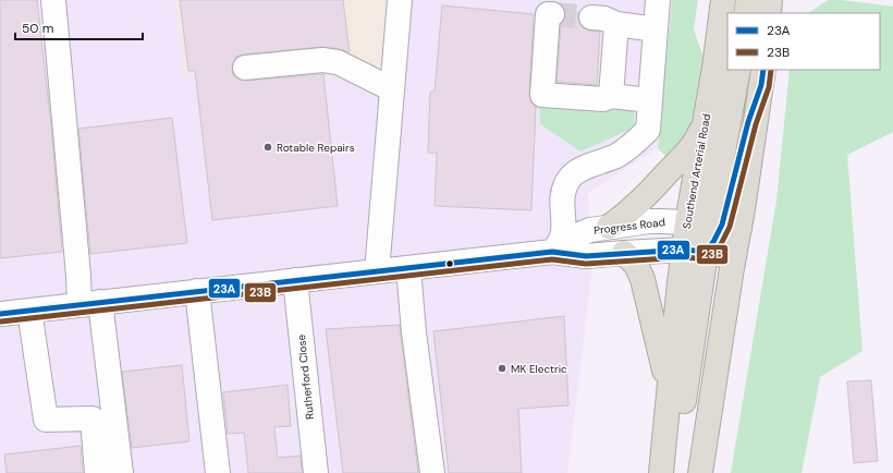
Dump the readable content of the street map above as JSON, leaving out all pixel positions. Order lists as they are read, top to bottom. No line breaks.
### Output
{"streets":{"highway":["Southend Arterial Road"],"street":["Progress Road","Rutherford Close"]},"crossings":[["Southend Arterial Road","Progress Road"],["Progress Road","Rutherford Close"]],"places":["Rotable Repairs","MK Electric"],"lines":["transit line 23A","transit line 23B"],"legend":["23A","23B"],"scale_bar":"50 m"}
